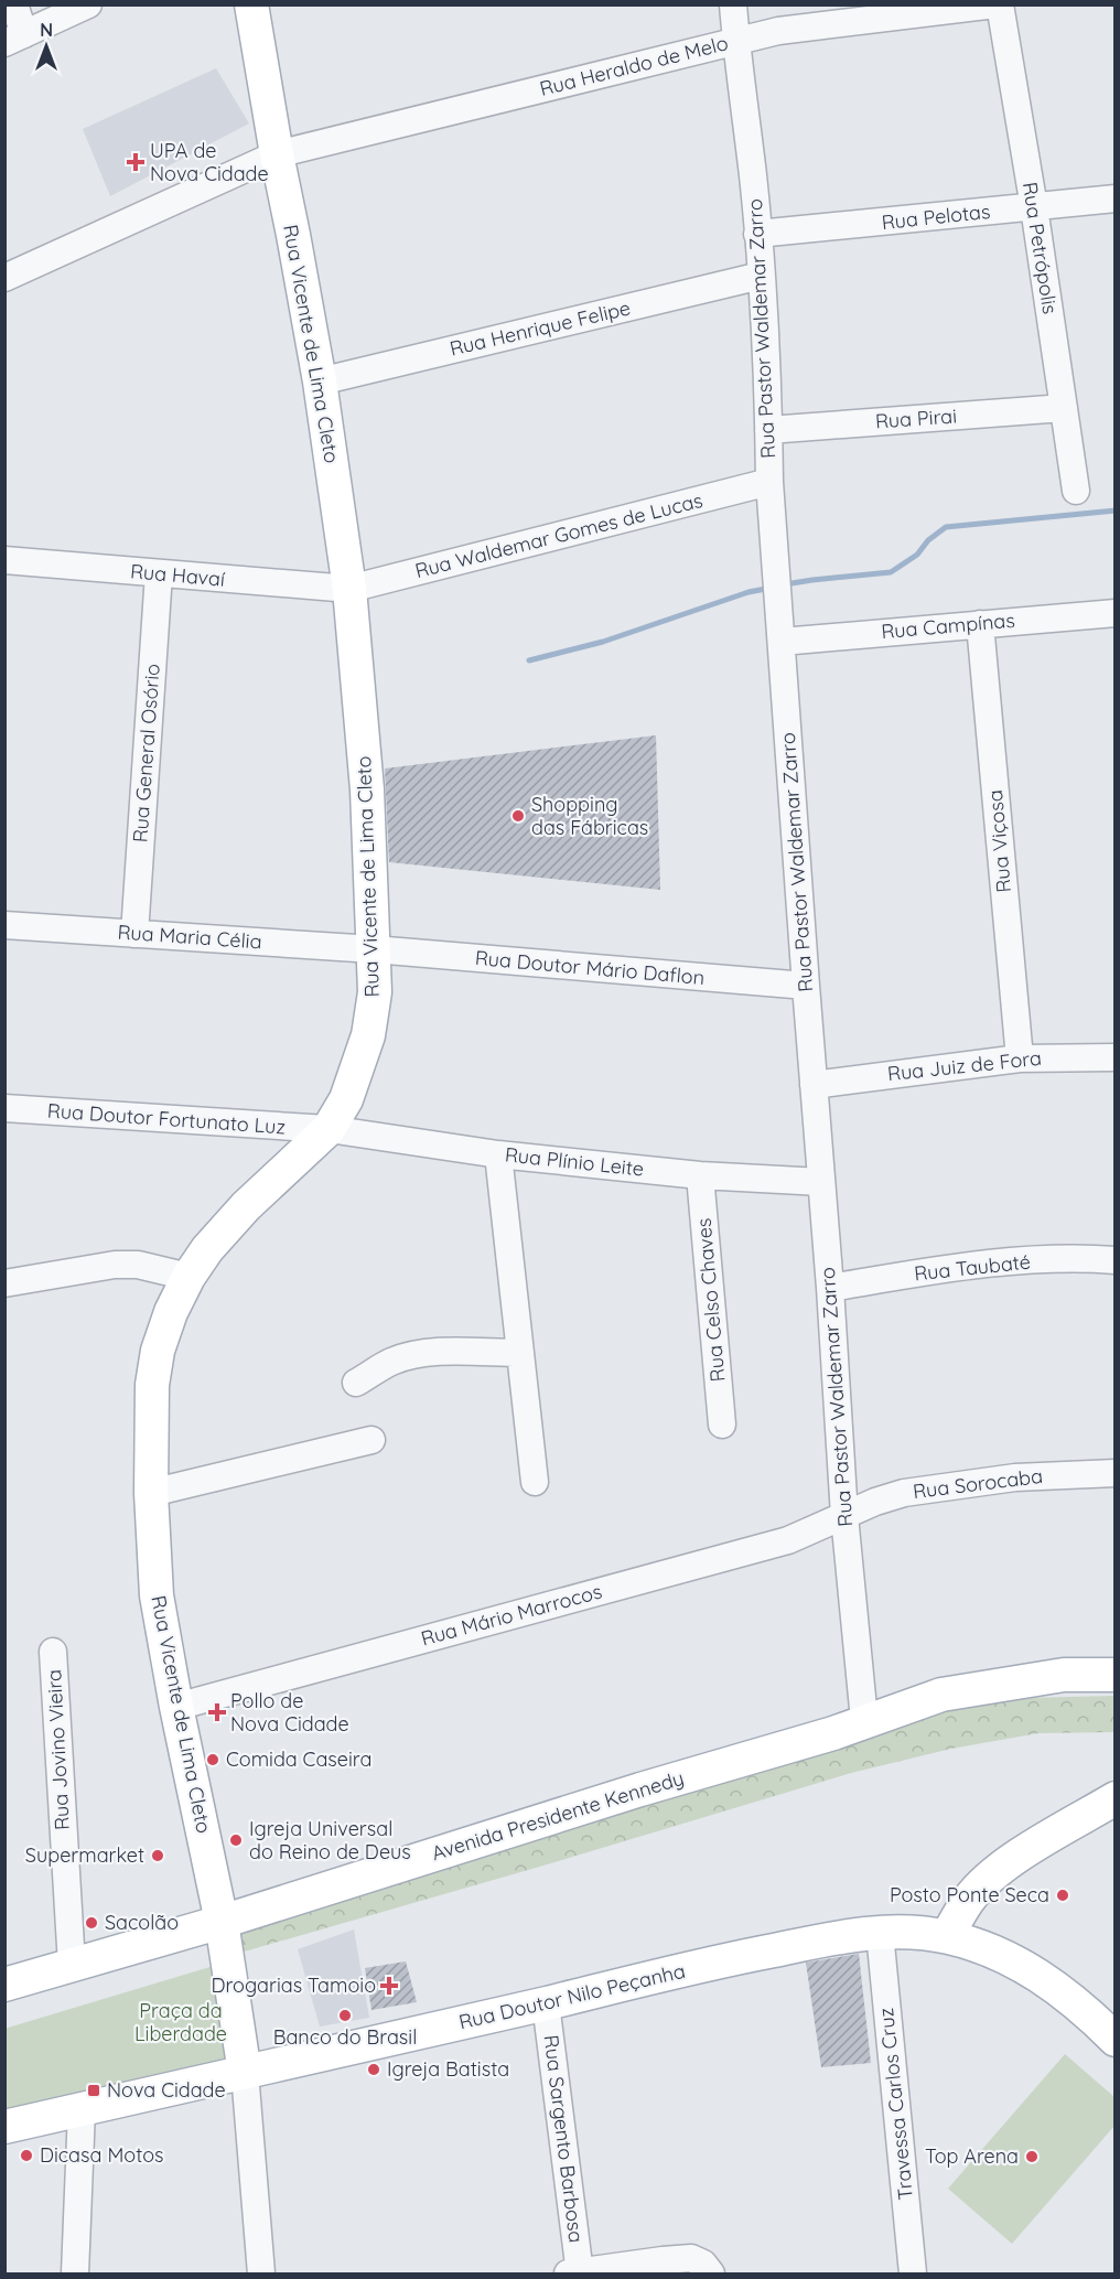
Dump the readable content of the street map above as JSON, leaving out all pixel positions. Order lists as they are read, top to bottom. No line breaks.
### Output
{"streets":{"main road":["Rua Vicente de Lima Cleto","Avenida Presidente Kennedy","Rua Doutor Nilo Peçanha"],"street":["Rua Heraldo de Melo","Rua Pelotas","Rua Petrópolis","Rua Henrique Felipe","Rua Pastor Waldemar Zarro","Rua Pirai","Rua Waldemar Gomes de Lucas","Rua Havaí","Rua Campínas","Rua General Osório","Rua Viçosa","Rua Maria Célia","Rua Doutor Mário Daflon","Rua Juiz de Fora","Rua Doutor Fortunato Luz","Rua Plínio Leite","Rua Taubaté","Rua Celso Chaves","Rua Sorocaba","Rua Mário Marrocos","Rua Jovino Vieira","Travessa Carlos Cruz","Rua Sargento Barbosa"]},"crossings":[["Rua Heraldo de Melo","Rua Petrópolis"],["Rua Heraldo de Melo","Rua Pastor Waldemar Zarro"],["Rua Heraldo de Melo","Rua Vicente de Lima Cleto"],["Rua Pelotas","Rua Petrópolis"],["Rua Pelotas","Rua Pastor Waldemar Zarro"],["Rua Petrópolis","Rua Pirai"],["Rua Henrique Felipe","Rua Pastor Waldemar Zarro"],["Rua Henrique Felipe","Rua Vicente de Lima Cleto"],["Rua Pastor Waldemar Zarro","Rua Pirai"],["Rua Pastor Waldemar Zarro","Rua Waldemar Gomes de Lucas"],["Rua Pastor Waldemar Zarro","Rua Campínas"],["Rua Pastor Waldemar Zarro","Rua Doutor Mário Daflon"],["Rua Pastor Waldemar Zarro","Rua Juiz de Fora"],["Rua Pastor Waldemar Zarro","Rua Plínio Leite"],["Rua Pastor Waldemar Zarro","Rua Taubaté"],["Rua Pastor Waldemar Zarro","Rua Sorocaba"],["Rua Pastor Waldemar Zarro","Rua Mário Marrocos"],["Rua Pastor Waldemar Zarro","Avenida Presidente Kennedy"],["Rua Vicente de Lima Cleto","Rua Waldemar Gomes de Lucas"],["Rua Vicente de Lima Cleto","Rua Havaí"],["Rua Vicente de Lima Cleto","Rua Maria Célia"],["Rua Vicente de Lima Cleto","Rua Doutor Mário Daflon"],["Rua Vicente de Lima Cleto","Rua Doutor Fortunato Luz"],["Rua Vicente de Lima Cleto","Rua Plínio Leite"],["Rua Vicente de Lima Cleto","Rua Mário Marrocos"],["Rua Vicente de Lima Cleto","Avenida Presidente Kennedy"],["Rua Vicente de Lima Cleto","Rua Doutor Nilo Peçanha"],["Rua Waldemar Gomes de Lucas","Rua Havaí"],["Rua Havaí","Rua General Osório"],["Rua Campínas","Rua Viçosa"],["Rua General Osório","Rua Maria Célia"],["Rua Viçosa","Rua Juiz de Fora"],["Rua Maria Célia","Rua Doutor Mário Daflon"],["Rua Doutor Fortunato Luz","Rua Plínio Leite"],["Rua Plínio Leite","Rua Celso Chaves"],["Rua Sorocaba","Rua Mário Marrocos"],["Rua Jovino Vieira","Avenida Presidente Kennedy"],["Rua Doutor Nilo Peçanha","Travessa Carlos Cruz"],["Rua Doutor Nilo Peçanha","Rua Sargento Barbosa"]],"parks":["Praça da Liberdade"],"places":{"health":["UPA de Nova Cidade","Pollo de Nova Cidade","Drogarias Tamoio"],"other":["Shopping das Fábricas","Comida Caseira","Igreja Universal do Reino de Deus","Supermarket","Posto Ponte Seca","Sacolão","Banco do Brasil","Igreja Batista","Dicasa Motos","Top Arena"],"transit":["Nova Cidade"]},"north":"top"}
